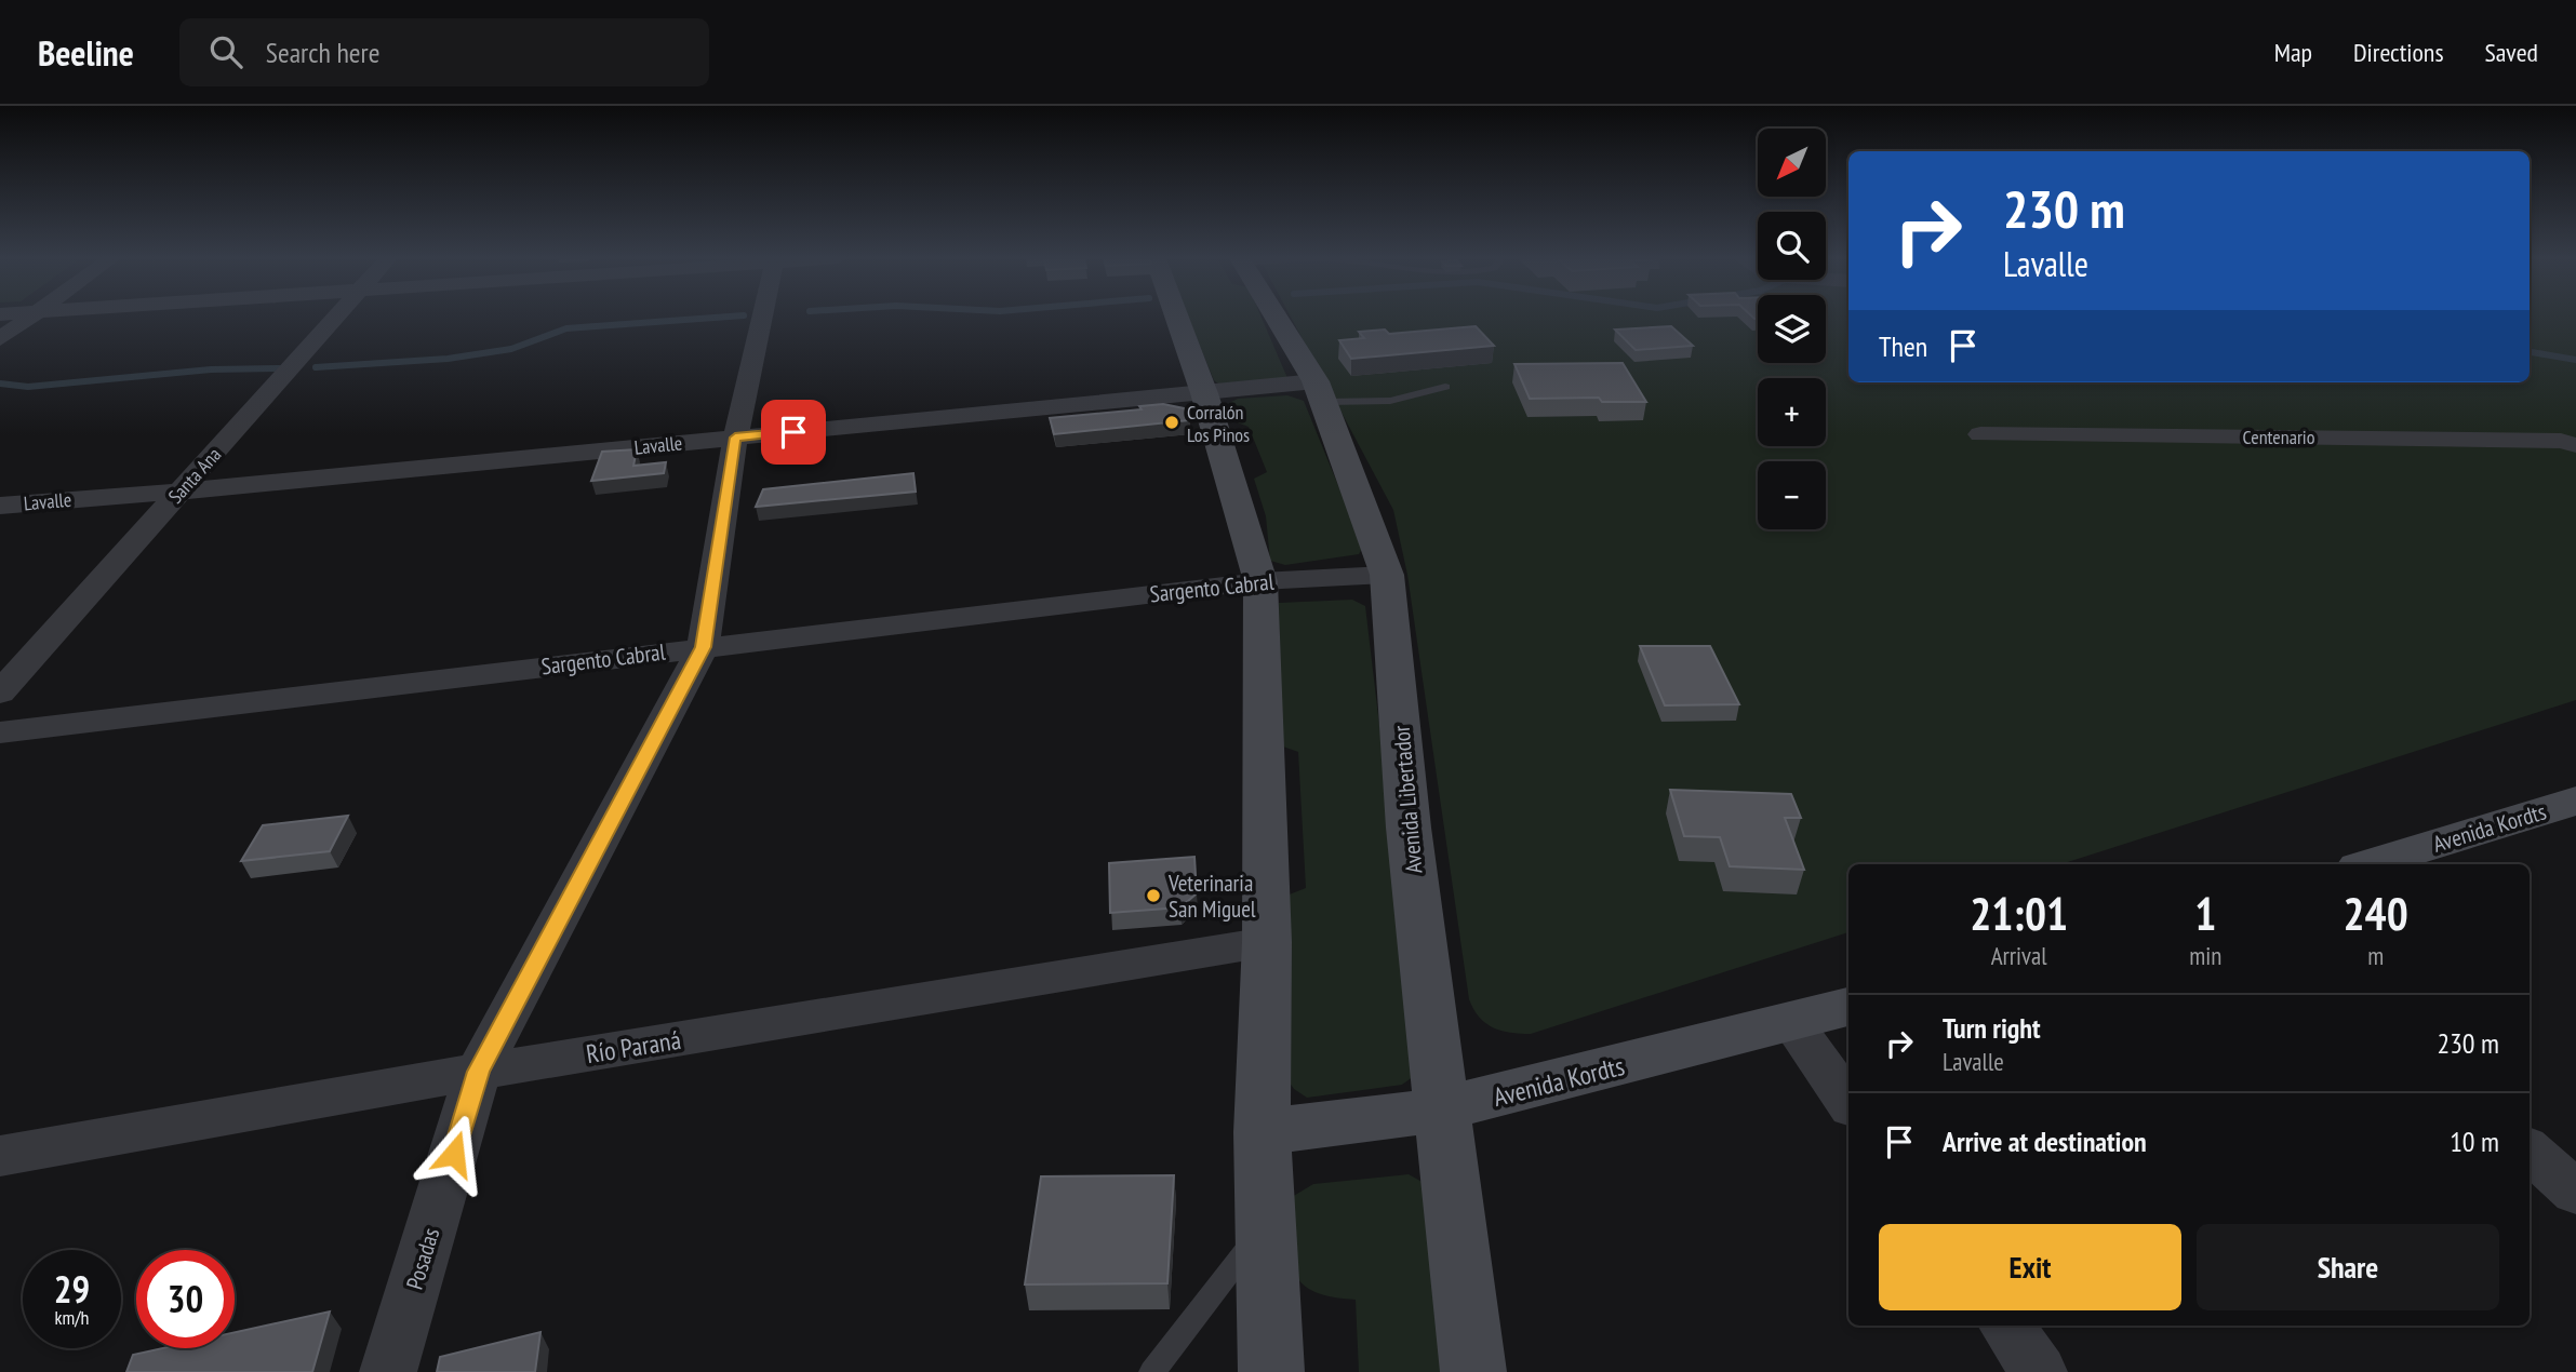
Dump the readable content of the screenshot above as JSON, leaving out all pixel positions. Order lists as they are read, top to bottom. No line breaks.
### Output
{"streets":{"main road":["Avenida Libertador","Avenida Kordts"],"street":["Centenario","Lavalle","Santa Ana","Sargento Cabral","Río Paraná","Posadas"]},"crossings":[["Lavalle","Santa Ana"],["Lavalle","Avenida Libertador"],["Lavalle","Posadas"],["Sargento Cabral","Avenida Libertador"],["Sargento Cabral","Posadas"],["Avenida Libertador","Avenida Kordts"],["Río Paraná","Posadas"]],"places":["Corralón Los Pinos","Veterinaria San Miguel"],"north":"bottom left","page":{"header":"Beeline","search":"Search here","nav":["Map","Directions","Saved"],"map_buttons":["+","−"],"turn":["230 m","Lavalle"],"then":"Then","eta":["21:01","Arrival","1","min","240","m"],"list":[{"name":"Turn right","note":"Lavalle","value":"230 m"},{"name":"Arrive at destination","value":"10 m"}],"buttons":["Exit","Share"],"speed":"29 km/h","limit":"30"}}
